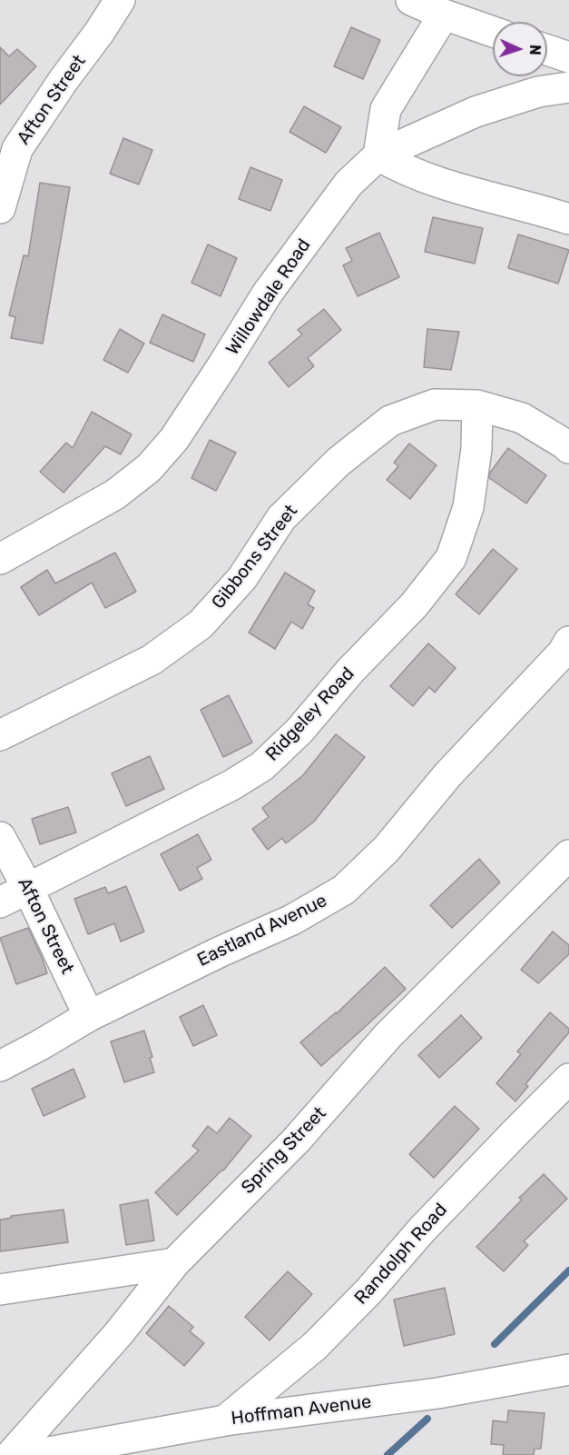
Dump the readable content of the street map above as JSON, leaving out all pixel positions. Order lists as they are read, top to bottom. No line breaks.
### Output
{"streets":{"street":["Afton Street","Willowdale Road","Gibbons Street","Ridgeley Road","Eastland Avenue","Spring Street","Randolph Road","Hoffman Avenue"]},"crossings":[["Afton Street","Ridgeley Road"],["Afton Street","Eastland Avenue"],["Gibbons Street","Ridgeley Road"],["Randolph Road","Hoffman Avenue"]],"north":"right"}
